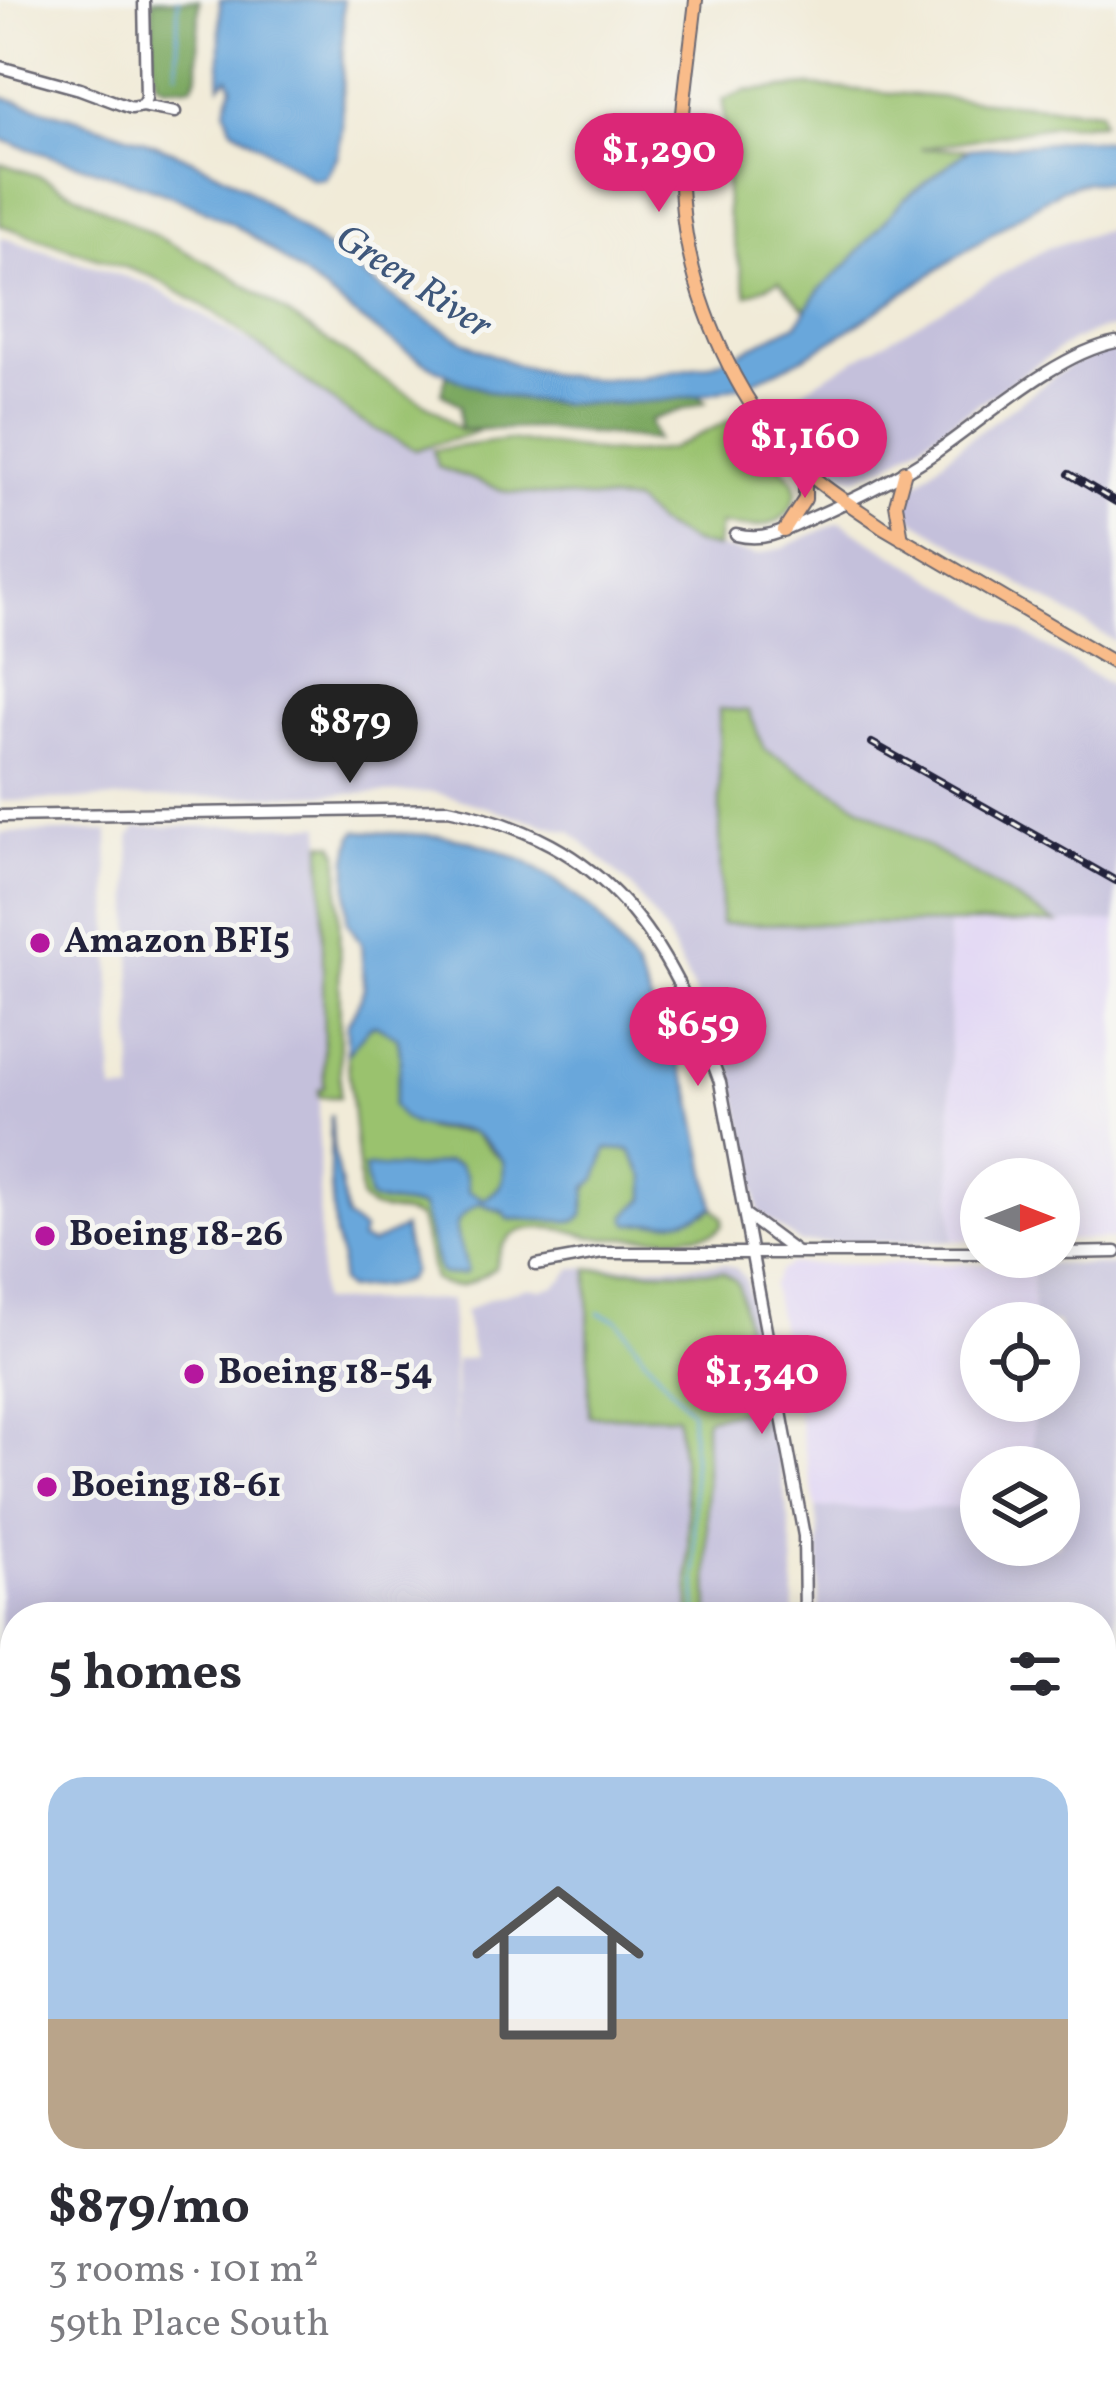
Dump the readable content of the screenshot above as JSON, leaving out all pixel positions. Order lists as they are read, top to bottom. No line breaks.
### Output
{"water":["Green River"],"places":["Amazon BFI5","Boeing 18-26","Boeing 18-54","Boeing 18-61"],"north":"right","page":{"price":["$1,290","$1,160","$879","$659","$1,340"],"heading":"5 homes","list":[{"name":"$879/mo","note":"3 rooms · 101 m² · 59th Place South"}]}}
